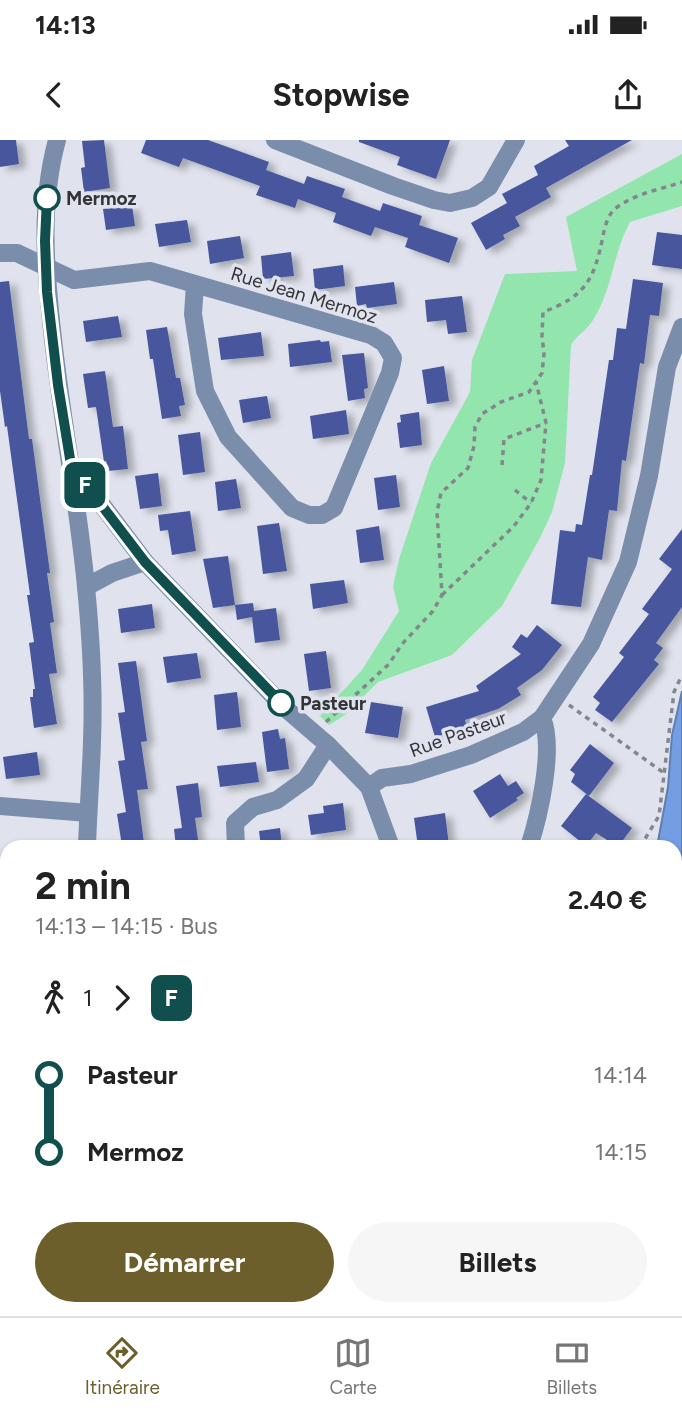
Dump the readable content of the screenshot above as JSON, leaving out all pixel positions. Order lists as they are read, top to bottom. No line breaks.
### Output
{"streets":{"street":["Rue Jean Mermoz","Rue Pasteur"]},"places":["Mermoz","Pasteur"],"lines":["bus line F"],"page":{"status":"14:13","header":"Stopwise","on_map":"F","heading":["2 min","14:13 – 14:15 · Bus","2.40 €"],"legs":["1","F"],"list":[{"name":"Pasteur","value":"14:14"},{"name":"Mermoz","value":"14:15"}],"buttons":["Démarrer","Billets"],"tabs":["Itinéraire","Carte","Billets"]}}
